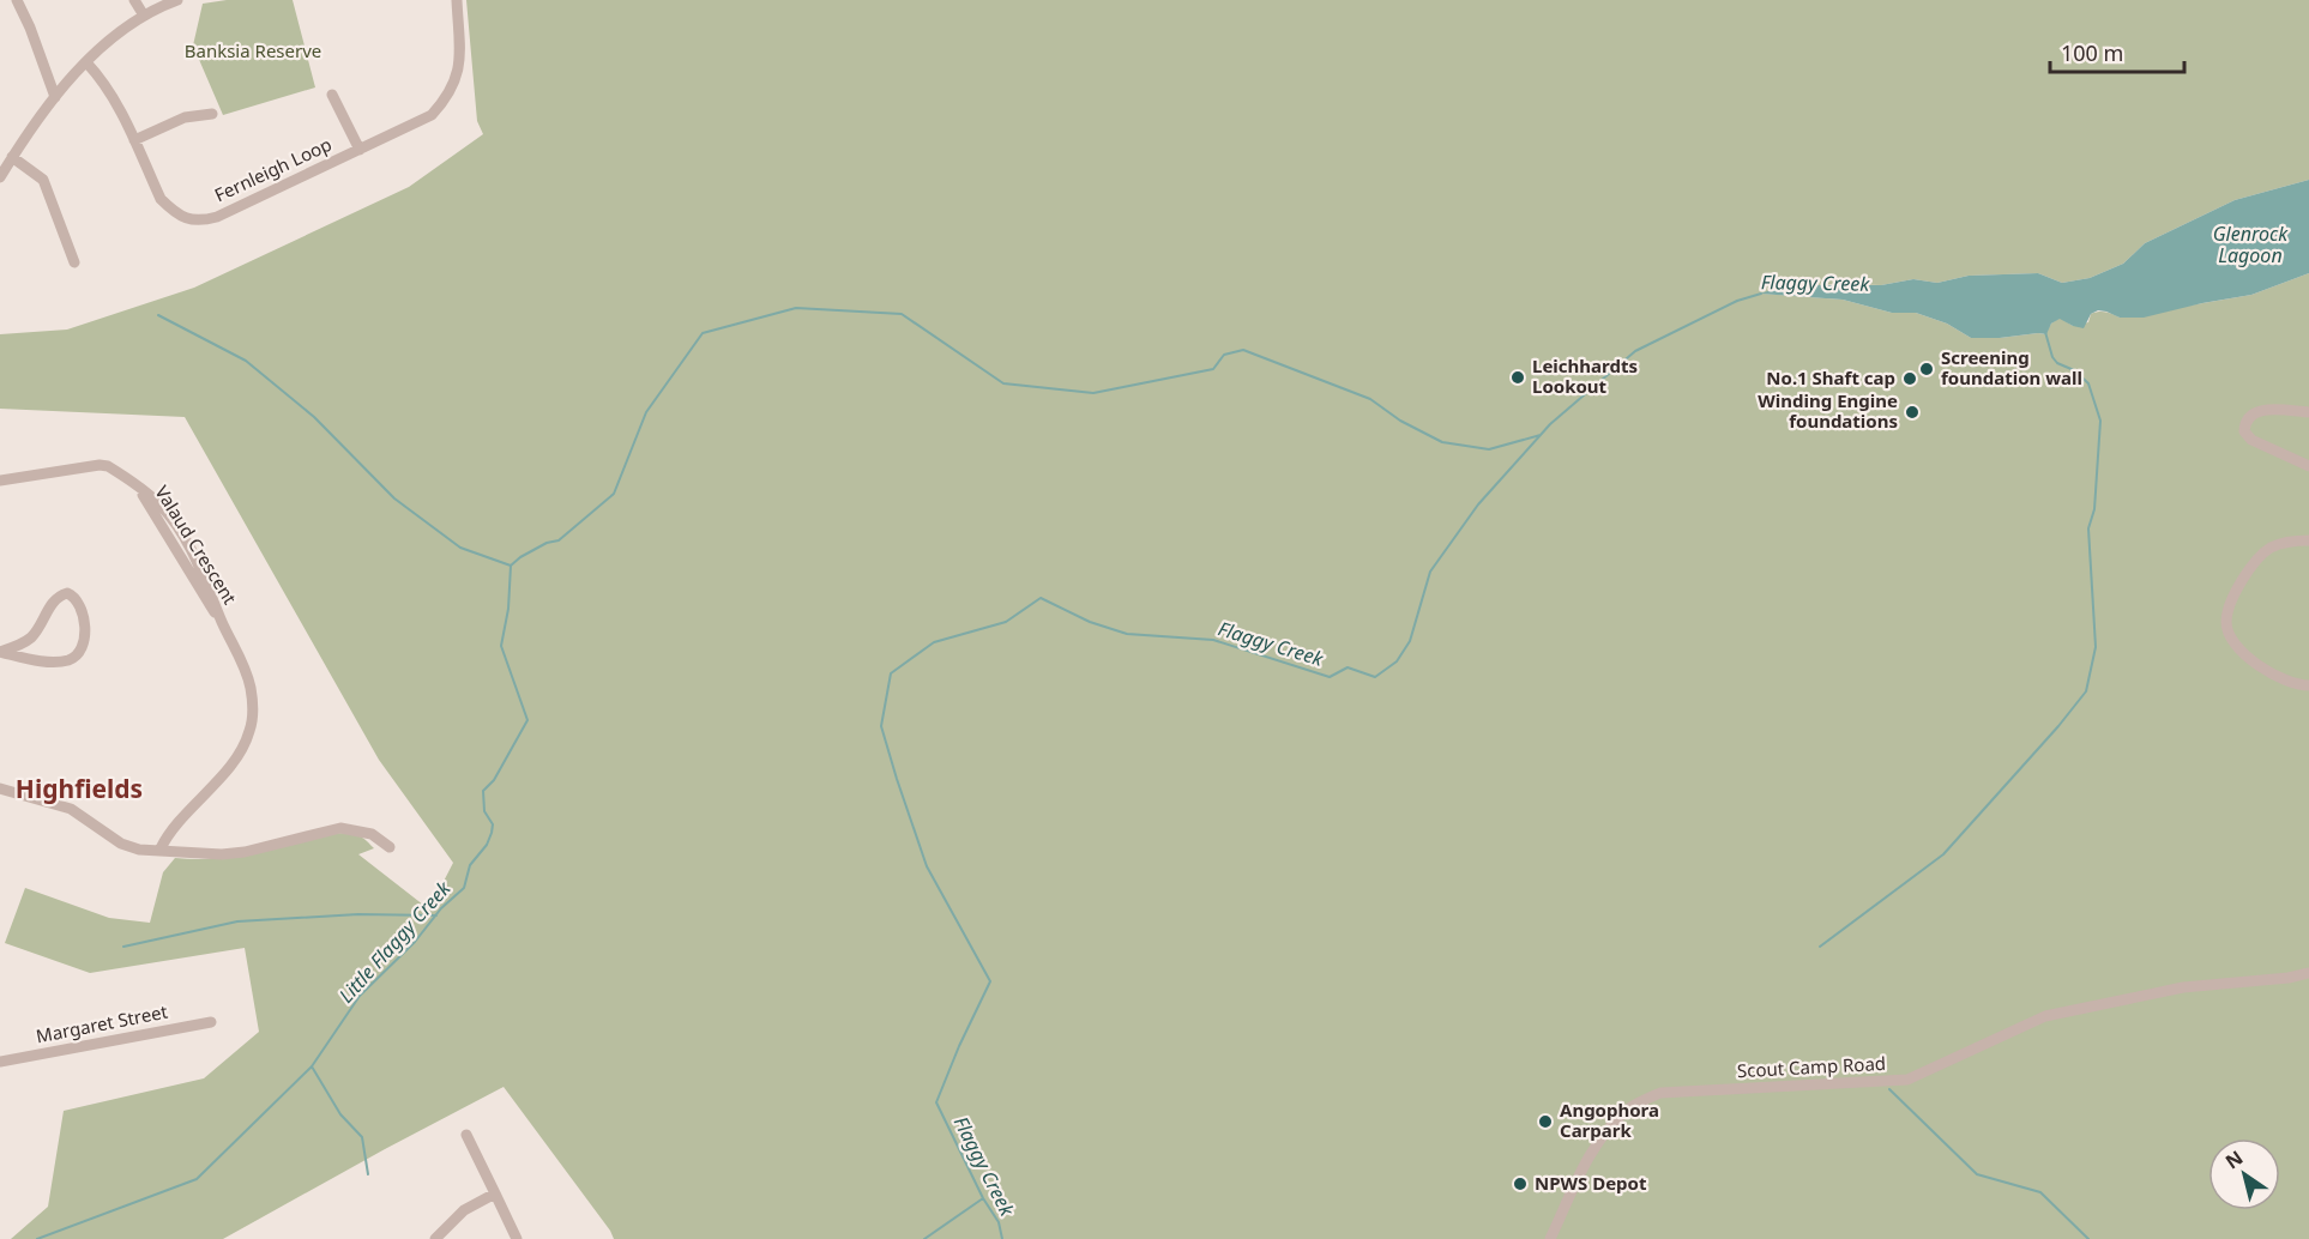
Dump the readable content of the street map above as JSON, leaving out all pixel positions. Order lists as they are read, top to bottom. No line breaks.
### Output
{"streets":{"street":["Fernleigh Loop","Valaud Crescent","Margaret Street","Scout Camp Road"]},"districts":["Highfields"],"water":["Glenrock Lagoon","Flaggy Creek","Little Flaggy Creek"],"parks":["Banksia Reserve"],"places":["Screening foundation wall","Leichhardts Lookout","No.1 Shaft cap","Winding Engine foundations","Angophora Carpark","NPWS Depot"],"scale_bar":"100 m","north":"top left"}
